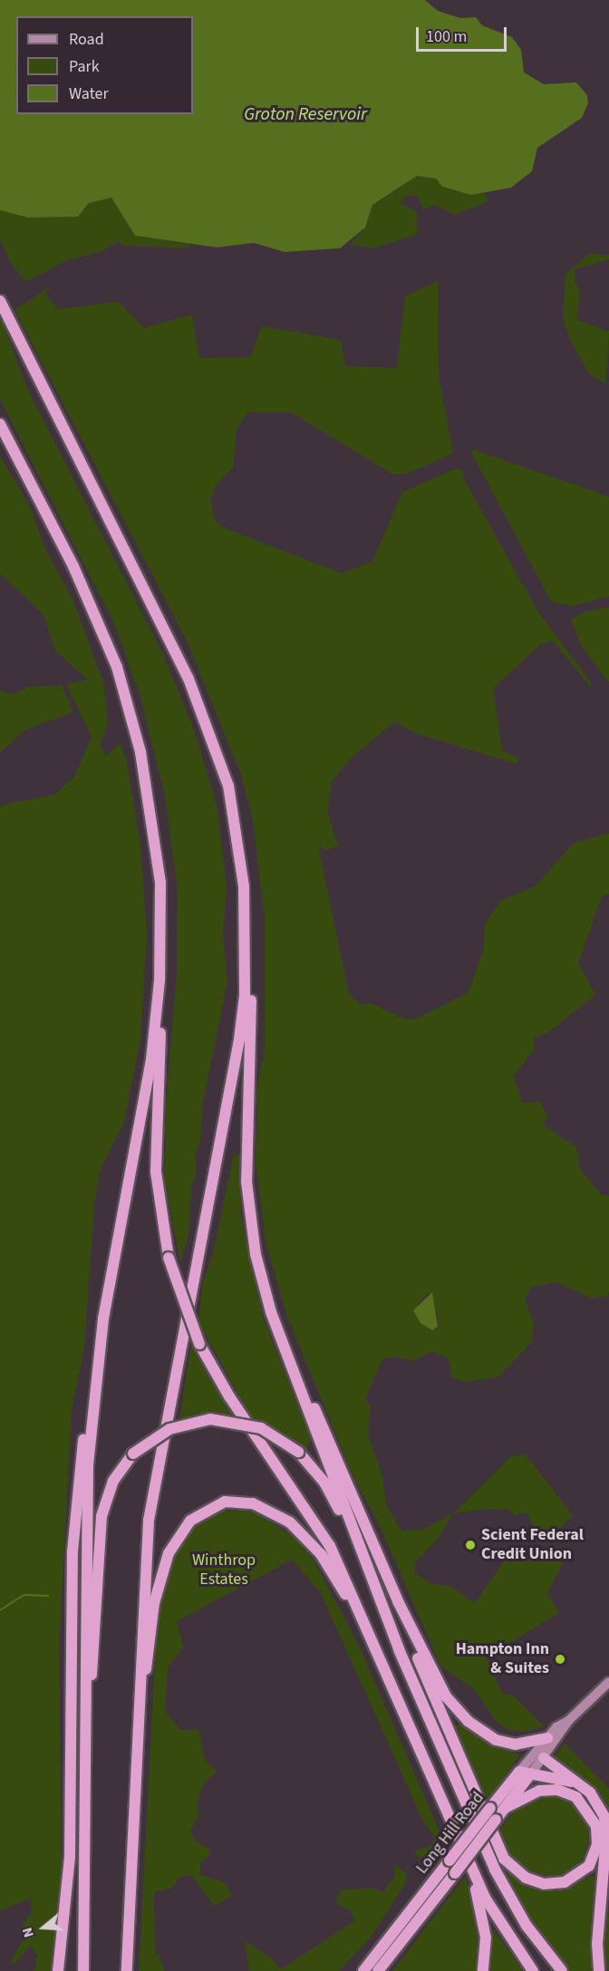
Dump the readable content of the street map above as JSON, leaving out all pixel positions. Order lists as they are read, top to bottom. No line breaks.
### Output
{"streets":{"highway":["Long Hill Road"]},"water":["Groton Reservoir"],"parks":["Winthrop Estates"],"places":["Scient Federal Credit Union","Hampton Inn & Suites"],"legend":["Road","Park","Water"],"scale_bar":"100 m","north":"left"}
